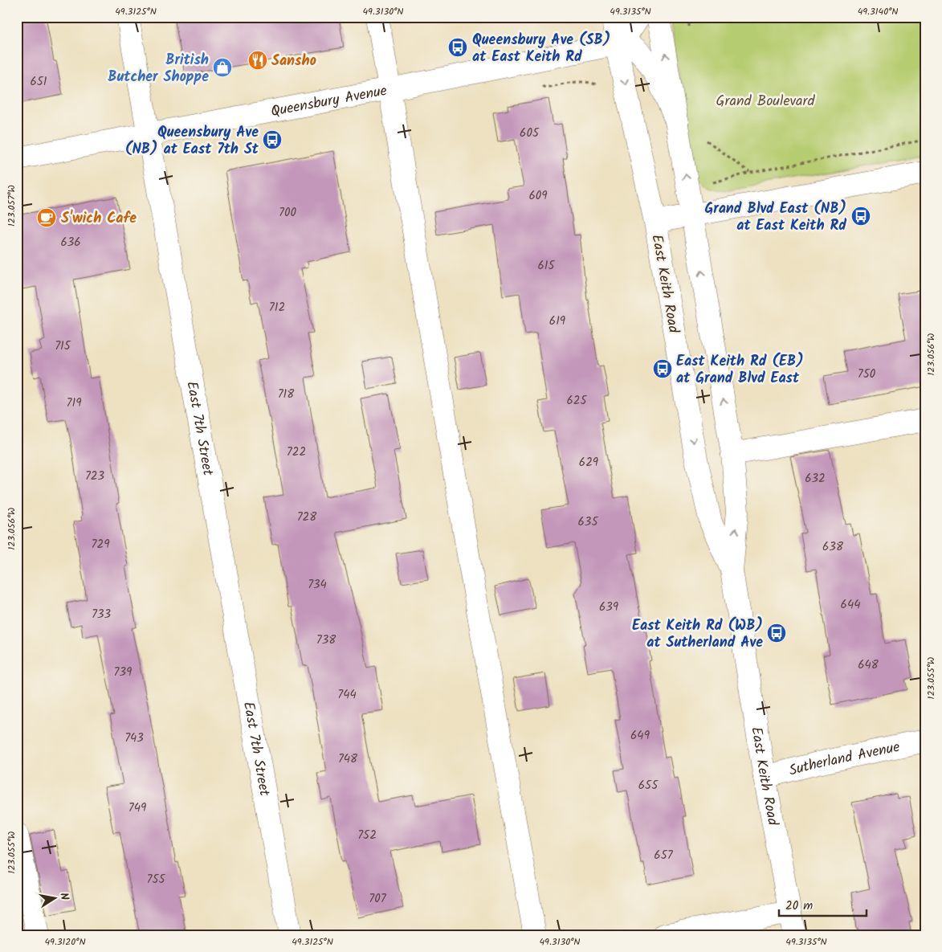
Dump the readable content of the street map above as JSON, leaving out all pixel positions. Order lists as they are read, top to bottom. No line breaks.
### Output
{"streets":{"street":["Queensbury Avenue","East Keith Road","East 7th Street","Sutherland Avenue"]},"crossings":[["Queensbury Avenue","East Keith Road"],["Queensbury Avenue","East 7th Street"],["East Keith Road","Sutherland Avenue"]],"parks":["Grand Boulevard"],"places":{"bus stop":["Queensbury Ave (SB) at East Keith Rd","Queensbury Ave (NB) at East 7th St","Grand Blvd East (NB) at East Keith Rd","East Keith Rd (EB) at Grand Blvd East","East Keith Rd (WB) at Sutherland Ave"],"restaurant":["Sansho"],"shop":["British Butcher Shoppe"],"cafe":["S'wich Cafe"]},"house_numbers":["651","605","609","700","636","615","712","619","715","750","718","625","719","722","629","723","632","728","635","729","638","734","644","639","733","738","648","739","744","649","743","748","655","749","752","657","755","707"],"scale_bar":"20 m","north":"right","coordinates":["49.3125°N","49.3130°N","49.3135°N","49.3140°N","123.057°W","123.056°W","123.055°W","49.3120°N"]}
